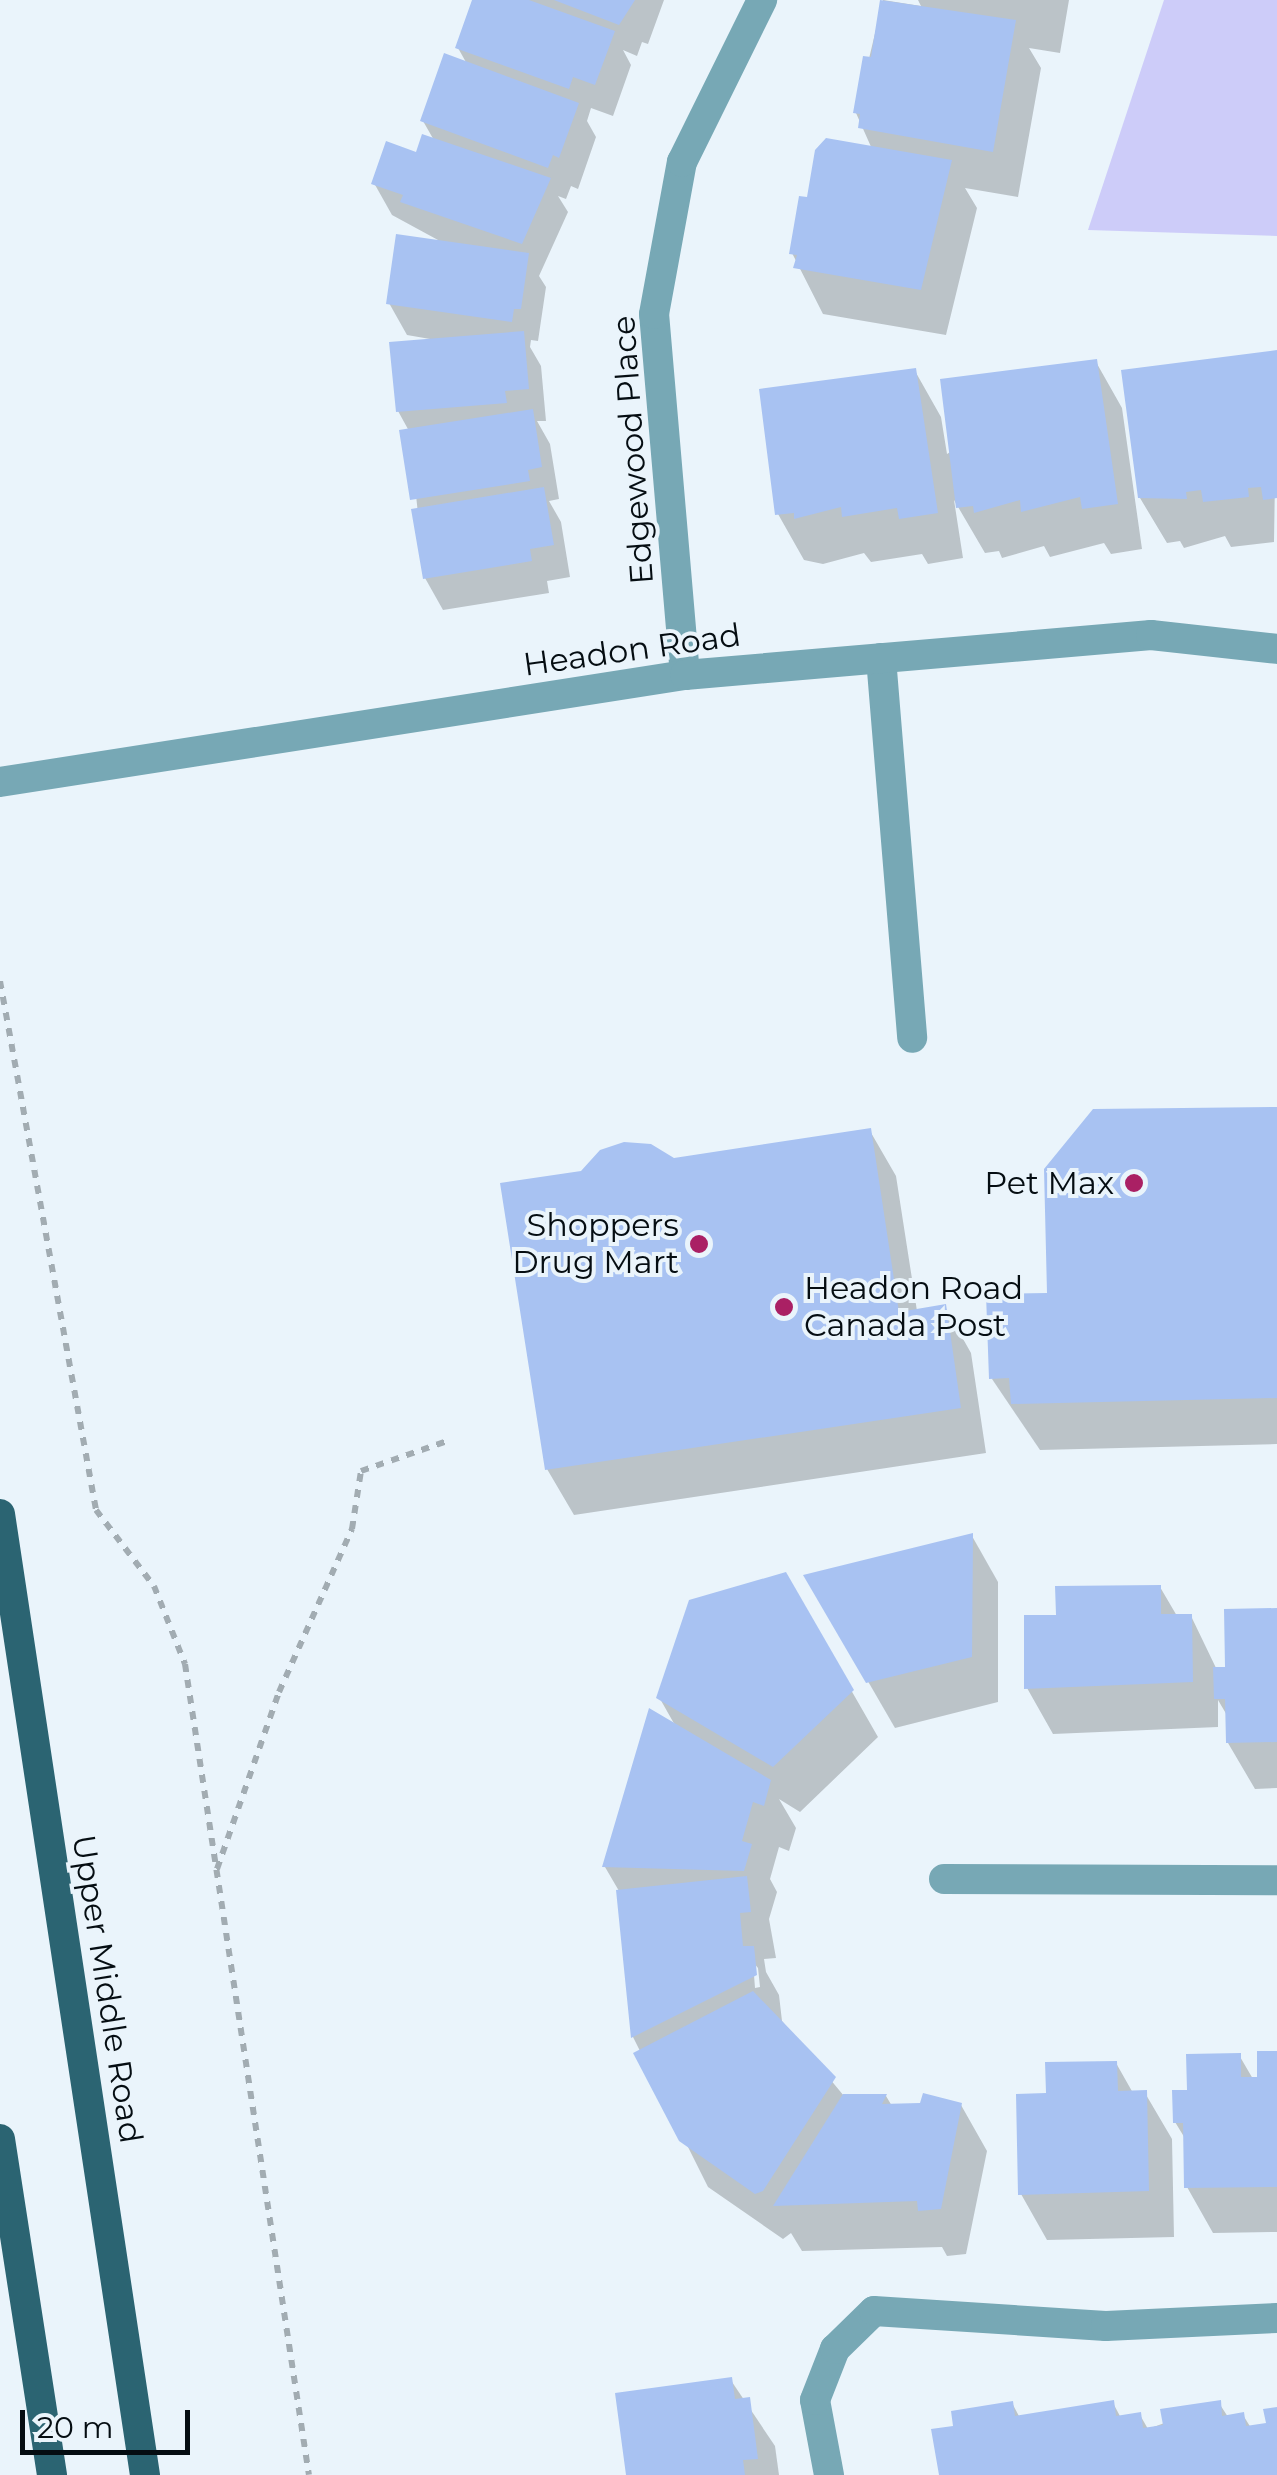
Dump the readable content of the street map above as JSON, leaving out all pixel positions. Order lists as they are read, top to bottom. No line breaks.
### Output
{"streets":{"main road":["Upper Middle Road"],"street":["Edgewood Place","Headon Road"]},"crossings":[["Edgewood Place","Headon Road"]],"places":["Pet Max","Shoppers Drug Mart","Headon Road Canada Post"],"scale_bar":"20 m"}
